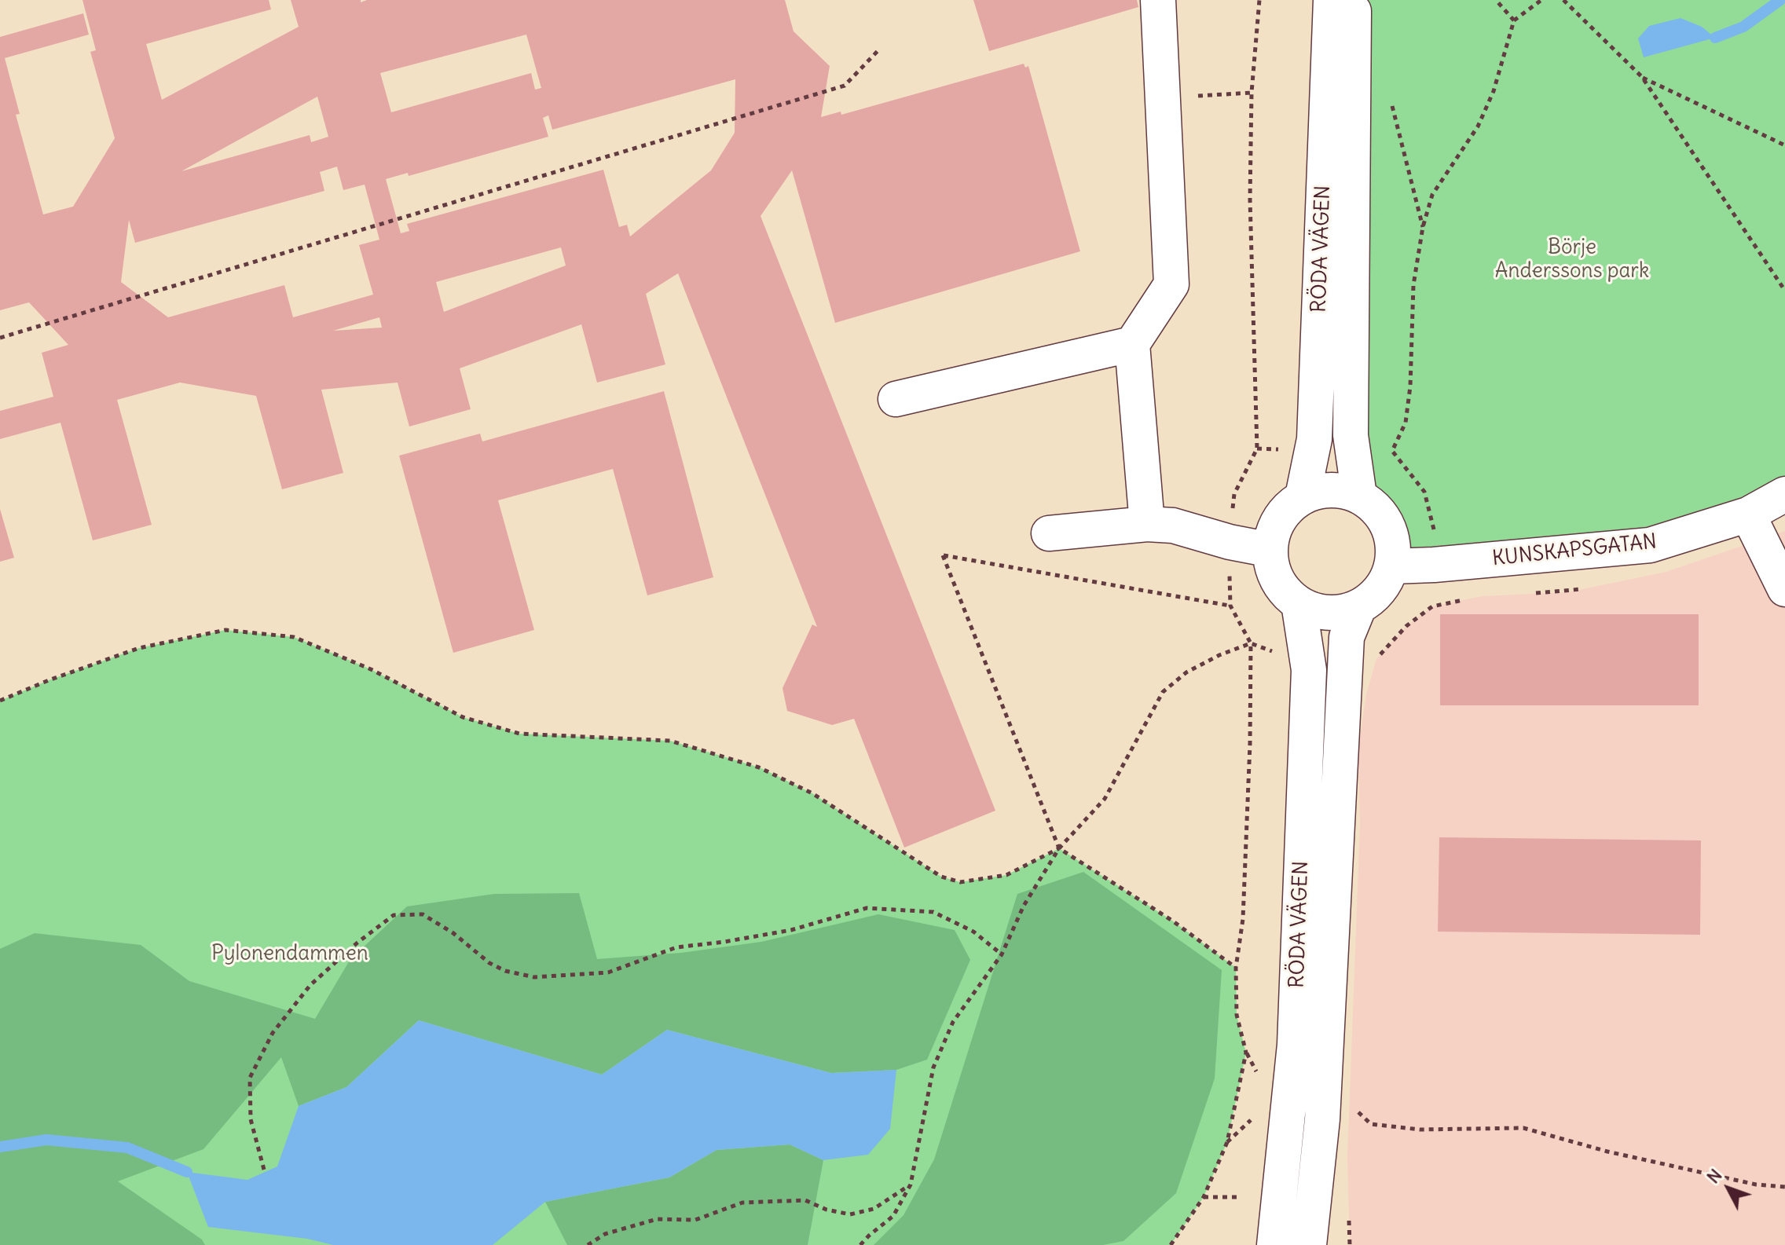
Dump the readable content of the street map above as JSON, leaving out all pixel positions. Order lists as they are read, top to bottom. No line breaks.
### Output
{"streets":{"street":["RÖDA VÄGEN","KUNSKAPSGATAN"]},"crossings":[["RÖDA VÄGEN","KUNSKAPSGATAN"]],"parks":["Börje Anderssons park","Pylonendammen"],"north":"top left"}
